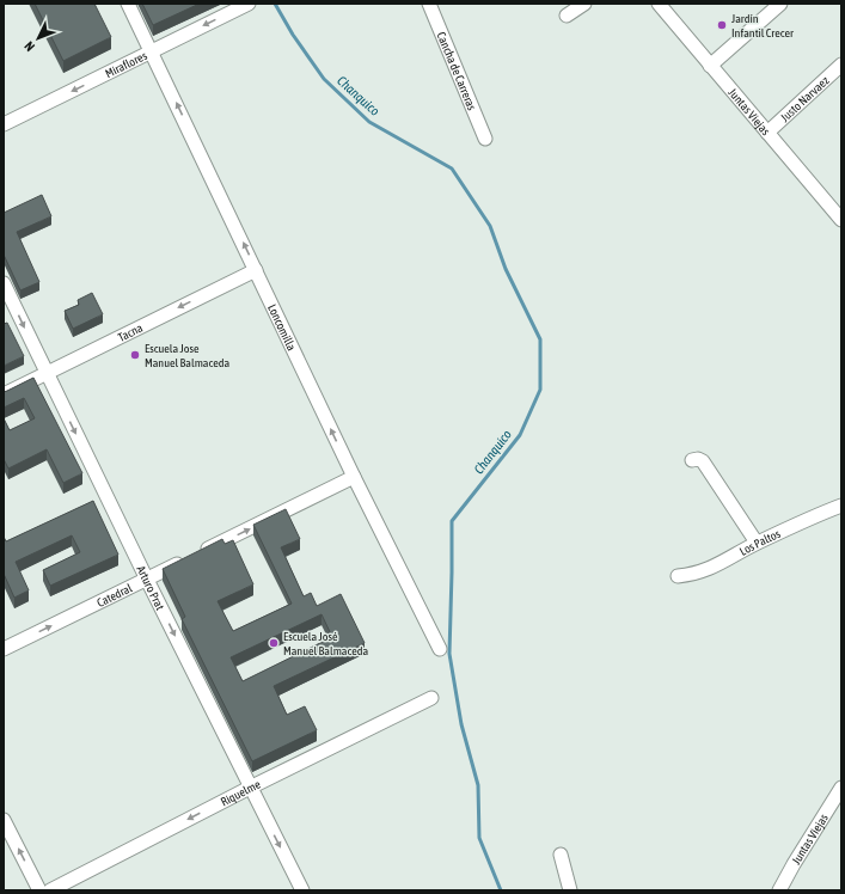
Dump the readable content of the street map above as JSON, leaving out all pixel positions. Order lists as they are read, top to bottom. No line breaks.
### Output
{"streets":{"street":["Miraflores","Cancha de Carreras","Justo Narvaez","Juntas Viejas","Loncomilla","Tacna","Los Paltos","Arturo Prat","Catedral","Riquelme"]},"crossings":[["Miraflores","Loncomilla"],["Justo Narvaez","Juntas Viejas"],["Loncomilla","Tacna"],["Loncomilla","Catedral"],["Tacna","Arturo Prat"],["Arturo Prat","Catedral"],["Arturo Prat","Riquelme"]],"one_way":["Miraflores","Loncomilla","Tacna","Arturo Prat","Catedral","Riquelme"],"water":["Chanquico"],"places":["Jardín Infantil Crecer","Escuela Jose Manuel Balmaceda","Escuela José Manuel Balmaceda"],"north":"bottom left"}
